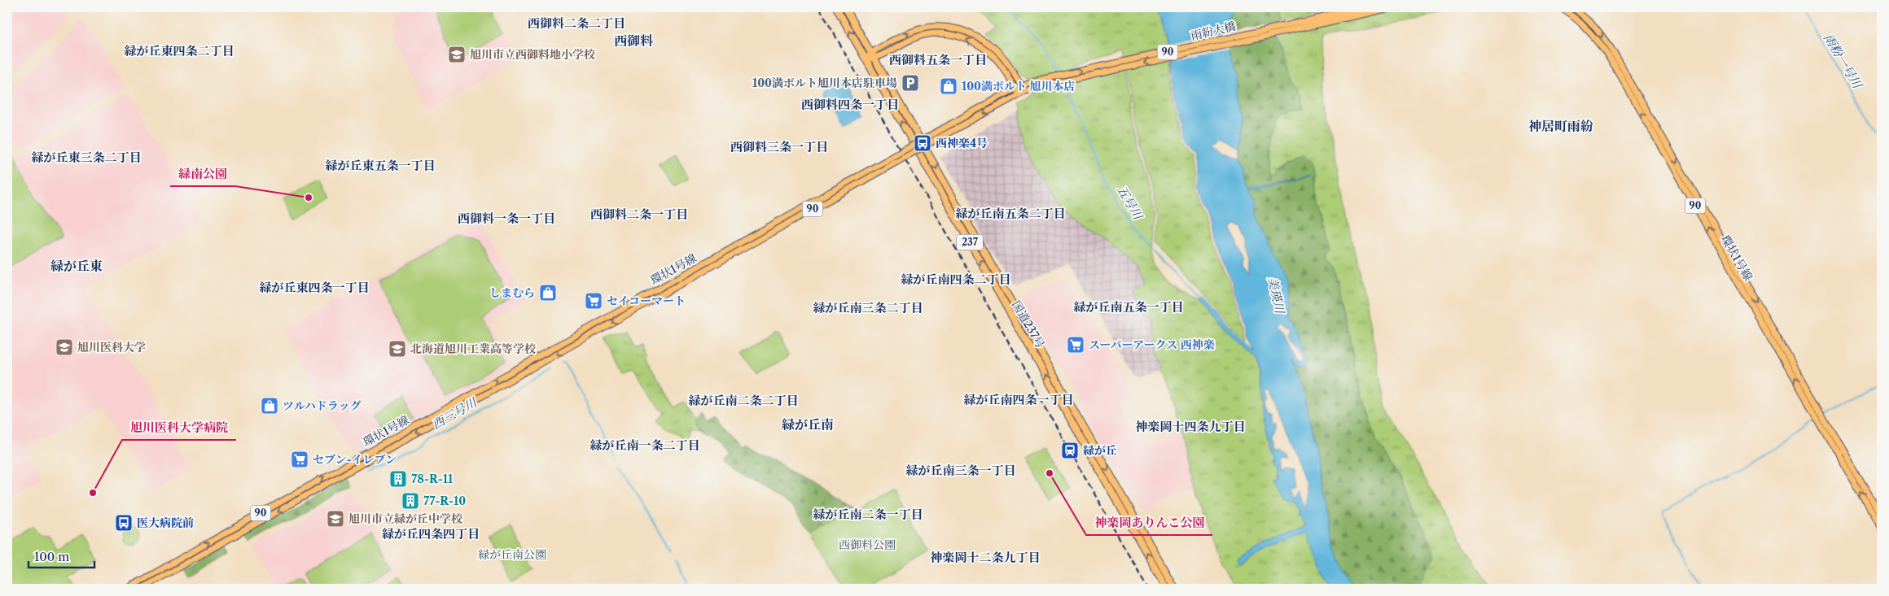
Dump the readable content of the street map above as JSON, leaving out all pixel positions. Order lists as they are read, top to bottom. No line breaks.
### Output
{"streets":{"highway":["237","国道237号"],"main road":["雨紛大橋","90","環状1号線"]},"crossings":[["雨紛大橋","90"],["雨紛大橋","環状1号線"]],"districts":["西御料二条二丁目","西御料","緑が丘東四条二丁目","西御料五条一丁目","西御料四条一丁目","神居町雨紛","西御料三条一丁目","緑が丘東三条二丁目","緑が丘東五条一丁目","緑が丘南五条二丁目","西御料二条一丁目","西御料一条一丁目","緑が丘東","緑が丘南四条二丁目","緑が丘東四条一丁目","緑が丘南五条一丁目","緑が丘南三条二丁目","緑が丘南四条一丁目","緑が丘南二条二丁目","緑が丘南","神楽岡十四条九丁目","緑が丘南一条二丁目","緑が丘南三条一丁目","緑が丘南二条一丁目","緑が丘四条四丁目","神楽岡十二条九丁目"],"water":["雨粉一号川","五号川","美瑛川","西三号川"],"parks":["西御料公園","緑が丘南公園"],"places":{"school or university":["旭川市立西御料地小学校","旭川医科大学","北海道旭川工業高等学校","旭川市立緑が丘中学校"],"parking":["100満ボルト旭川本店駐車場"],"shop":["100満ボルト 旭川本店","しまむら","ツルハドラッグ"],"bus stop":["西神楽4号","医大病院前"],"other":["緑南公園","神楽岡ありんこ公園","旭川医科大学病院"],"supermarket":["セイコーマート","スーパーアークス 西神楽","セブン-イレブン"],"station":["緑が丘"],"building":["78-R-11","77-R-10"]},"scale_bar":"100 m"}
